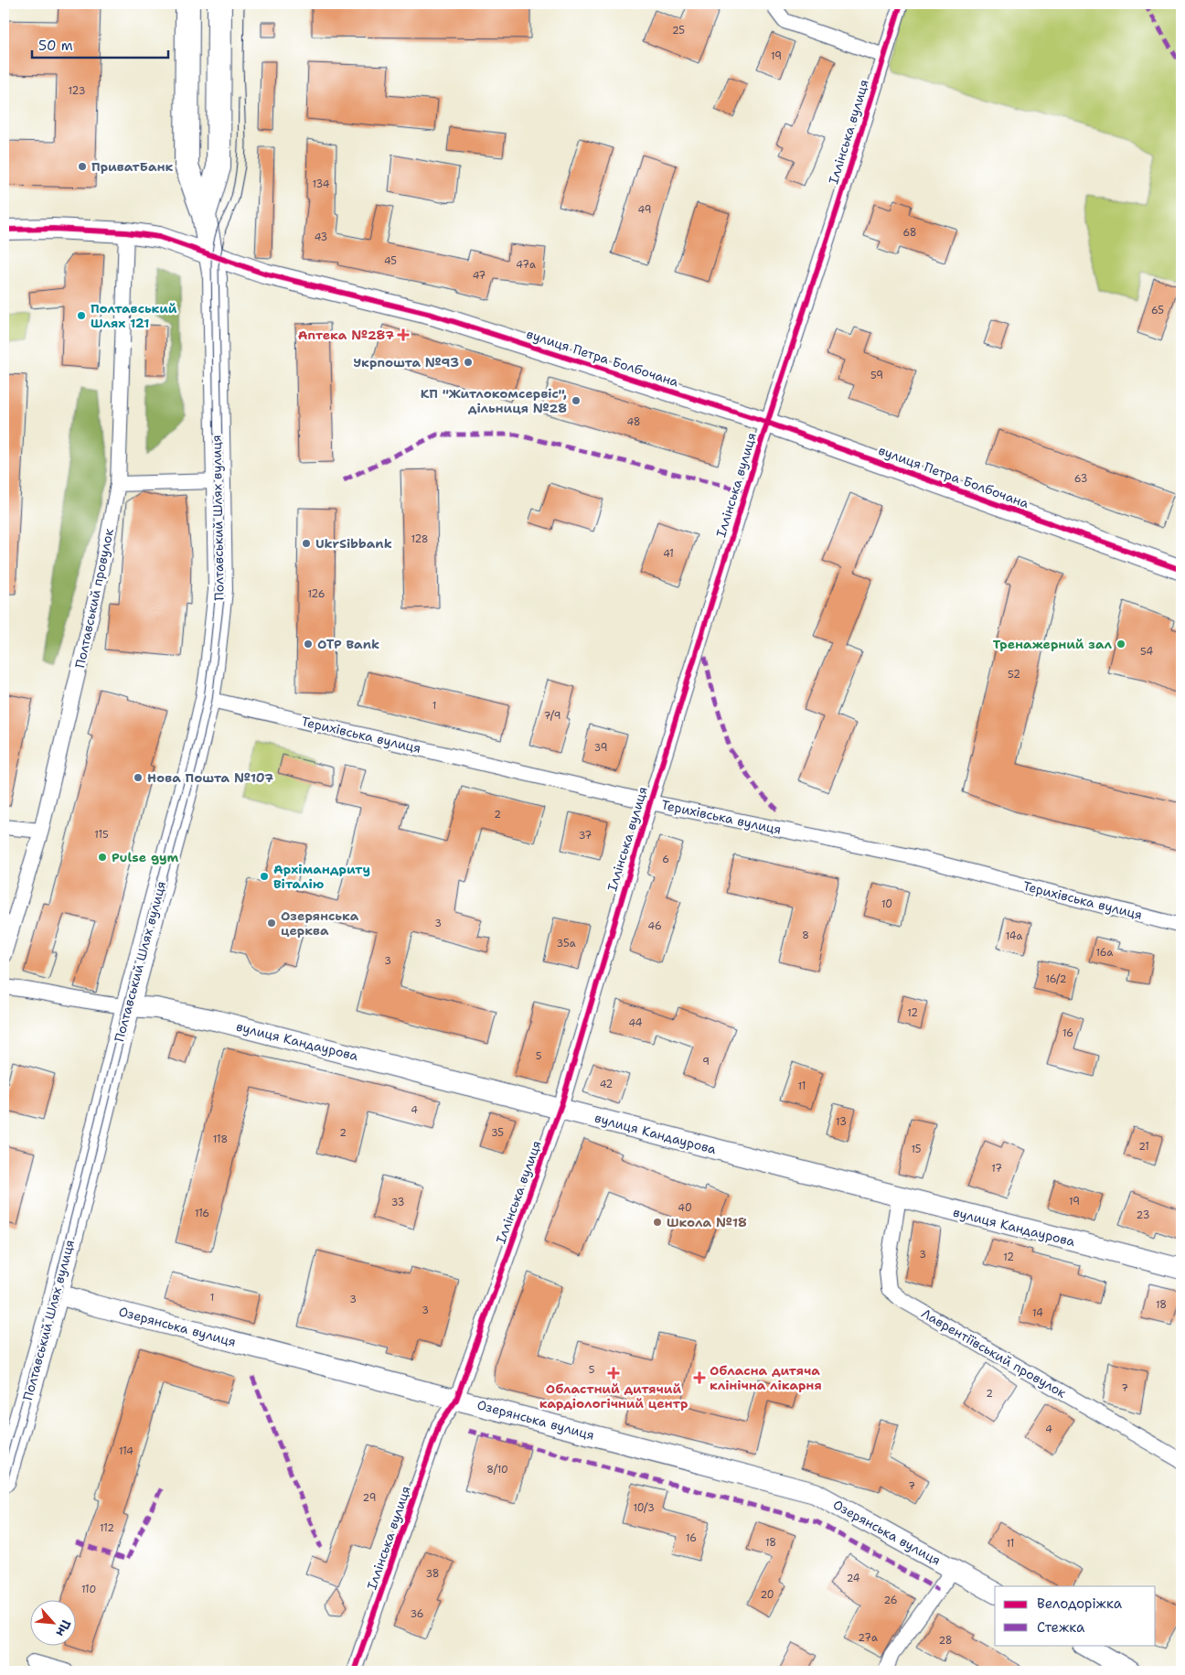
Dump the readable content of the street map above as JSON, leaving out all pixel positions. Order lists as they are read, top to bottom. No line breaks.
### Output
{"streets":{"main road":["Полтавський Шлях вулиця"],"street":["Іллінська вулиця","вулиця Петра Болбочана","Полтавський провулок","Терихівська вулиця","вулиця Кандаурова","Озерянська вулиця","Лаврентіївський провулок"]},"crossings":[["Іллінська вулиця","вулиця Петра Болбочана"],["Іллінська вулиця","Терихівська вулиця"],["Іллінська вулиця","вулиця Кандаурова"],["Іллінська вулиця","Озерянська вулиця"],["вулиця Петра Болбочана","Полтавський Шлях вулиця"],["вулиця Петра Болбочана","Полтавський провулок"],["Полтавський Шлях вулиця","Терихівська вулиця"],["Полтавський Шлях вулиця","вулиця Кандаурова"],["Полтавський Шлях вулиця","Озерянська вулиця"],["вулиця Кандаурова","Лаврентіївський провулок"]],"places":{"other":["ПриватБанк","Полтавський Шлях 121","Укрпошта №93","КП \"Житлокомсервіс\", дільниця №28","UkrSibbank","OTP Bank","Тренажерний зал","Нова Пошта №107","Pulse gym","Архімандриту Віталію","Озерянська церква","Школа №18"],"health":["Аптека №287","Областний дитячий кардіологічний центр","Обласна дитяча клінічна лікарня"]},"house_numbers":["25","19","123","134","49","68","43","45","47а","47","65","59","48","63","128","41","126","54","52","1","7/9","39","2","115","37","6","10","3","46","8","14а","35а","16а","3","16/2","12","44","16","5","9","42","11","4","13","2","35","118","21","15","17","19","33","40","116","23","3","12","1","3","18","3","14","5","7","2","4","114","8/10","7","29","10/3","112","16","18","11","38","24","110","20","26","36","27а","28"],"legend":["Велодоріжка","Стежка"],"scale_bar":"50 m","north":"bottom right"}
